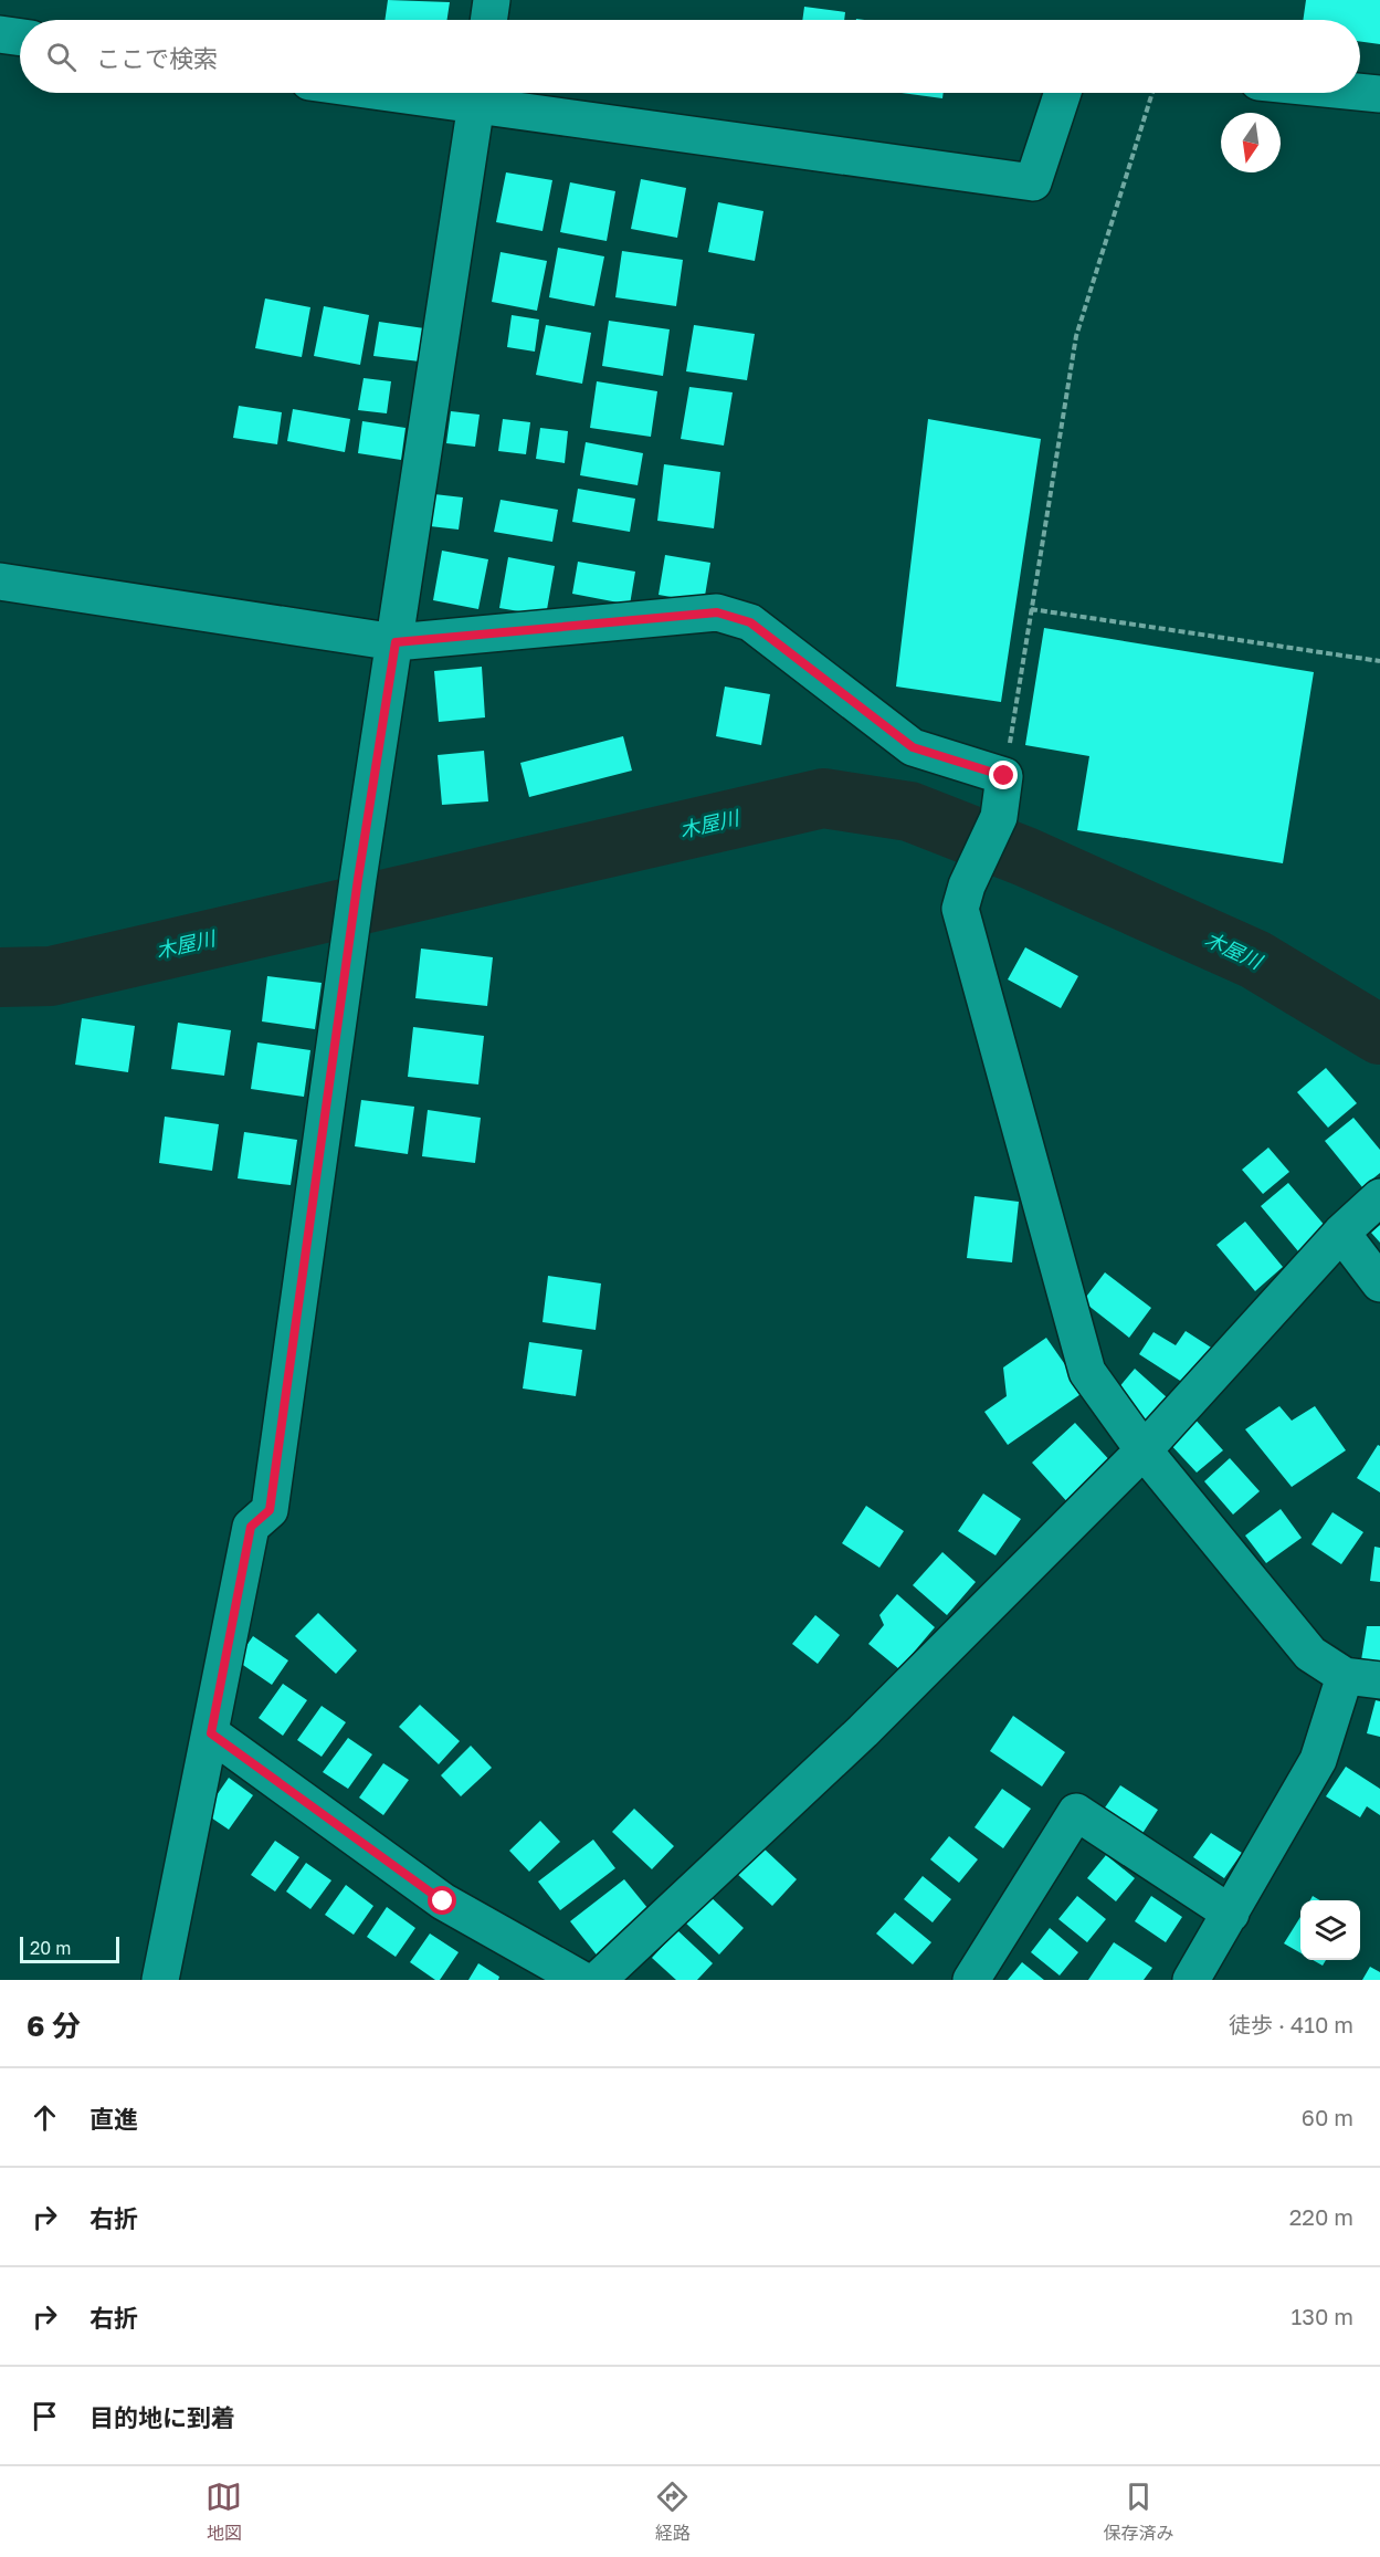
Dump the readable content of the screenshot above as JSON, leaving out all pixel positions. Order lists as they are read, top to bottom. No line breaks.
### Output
{"water":["木屋川"],"scale_bar":"20 m","north":"bottom","page":{"search":"ここで検索","scale":"20 m","heading":["6 分","徒歩 · 410 m"],"list":[["直進","60 m"],["右折","220 m"],["右折","130 m"],"目的地に到着"],"nav":["地図","経路","保存済み"]}}
